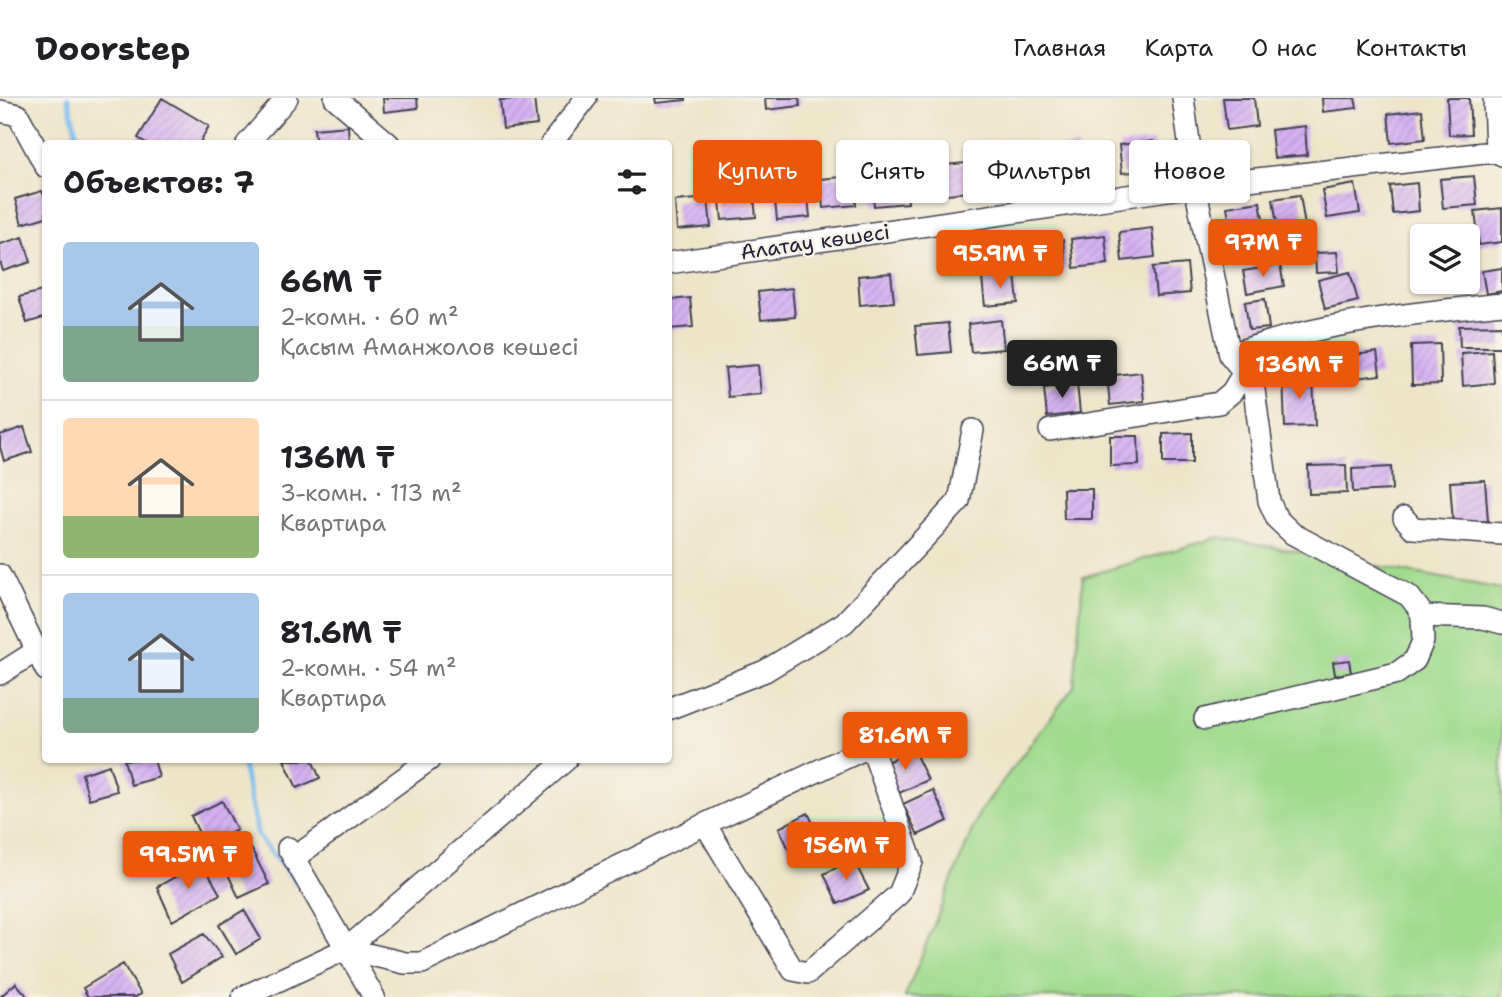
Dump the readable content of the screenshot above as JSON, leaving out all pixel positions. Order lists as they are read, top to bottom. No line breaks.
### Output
{"streets":{"street":["Алатау көшесі"]},"page":{"header":"Doorstep","nav":["Главная","Карта","О нас","Контакты"],"chip":["Купить","Снять","Фильтры","Новое"],"heading":"Объектов: 7","price":["97M ₸","95.9M ₸","66M ₸","136M ₸","81.6M ₸","156M ₸","99.5M ₸"],"list":[{"name":"66M ₸","note":"2-комн. · 60 m² · Қасым Аманжолов көшесі"},{"name":"136M ₸","note":"3-комн. · 113 m² · Квартира"},{"name":"81.6M ₸","note":"2-комн. · 54 m² · Квартира"}]}}
